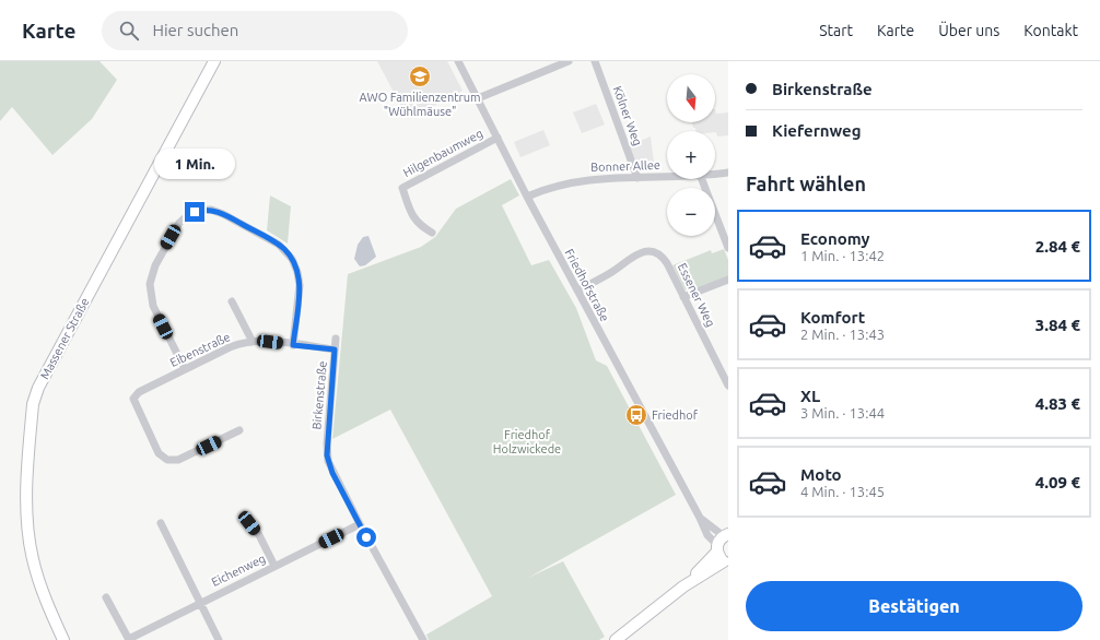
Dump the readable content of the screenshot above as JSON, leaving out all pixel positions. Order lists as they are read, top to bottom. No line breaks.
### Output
{"streets":{"street":["Kölner Weg","Hilgenbaumweg","Bonner Allee","Friedhofstraße","Essener Weg","Massener Straße","Eibenstraße","Birkenstraße","Eichenweg"]},"crossings":[["Kölner Weg","Bonner Allee"],["Hilgenbaumweg","Friedhofstraße"],["Bonner Allee","Friedhofstraße"],["Friedhofstraße","Essener Weg"],["Eibenstraße","Birkenstraße"],["Birkenstraße","Eichenweg"]],"parks":["Friedhof Holzwickede"],"places":{"school or university":["AWO Familienzentrum \"Wühlmäuse\""],"bus stop":["Friedhof"]},"north":"bottom","page":{"header":"Karte","search":"Hier suchen","nav":["Start","Karte","Über uns","Kontakt"],"banner":["Birkenstraße","Kiefernweg"],"map_buttons":["+","−"],"bubble":"1 Min.","heading":"Fahrt wählen","list":[{"name":"Economy","note":"1 Min. · 13:42","value":"2.84 €"},{"name":"Komfort","note":"2 Min. · 13:43","value":"3.84 €"},{"name":"XL","note":"3 Min. · 13:44","value":"4.83 €"},{"name":"Moto","note":"4 Min. · 13:45","value":"4.09 €"}],"buttons":"Bestätigen"}}
